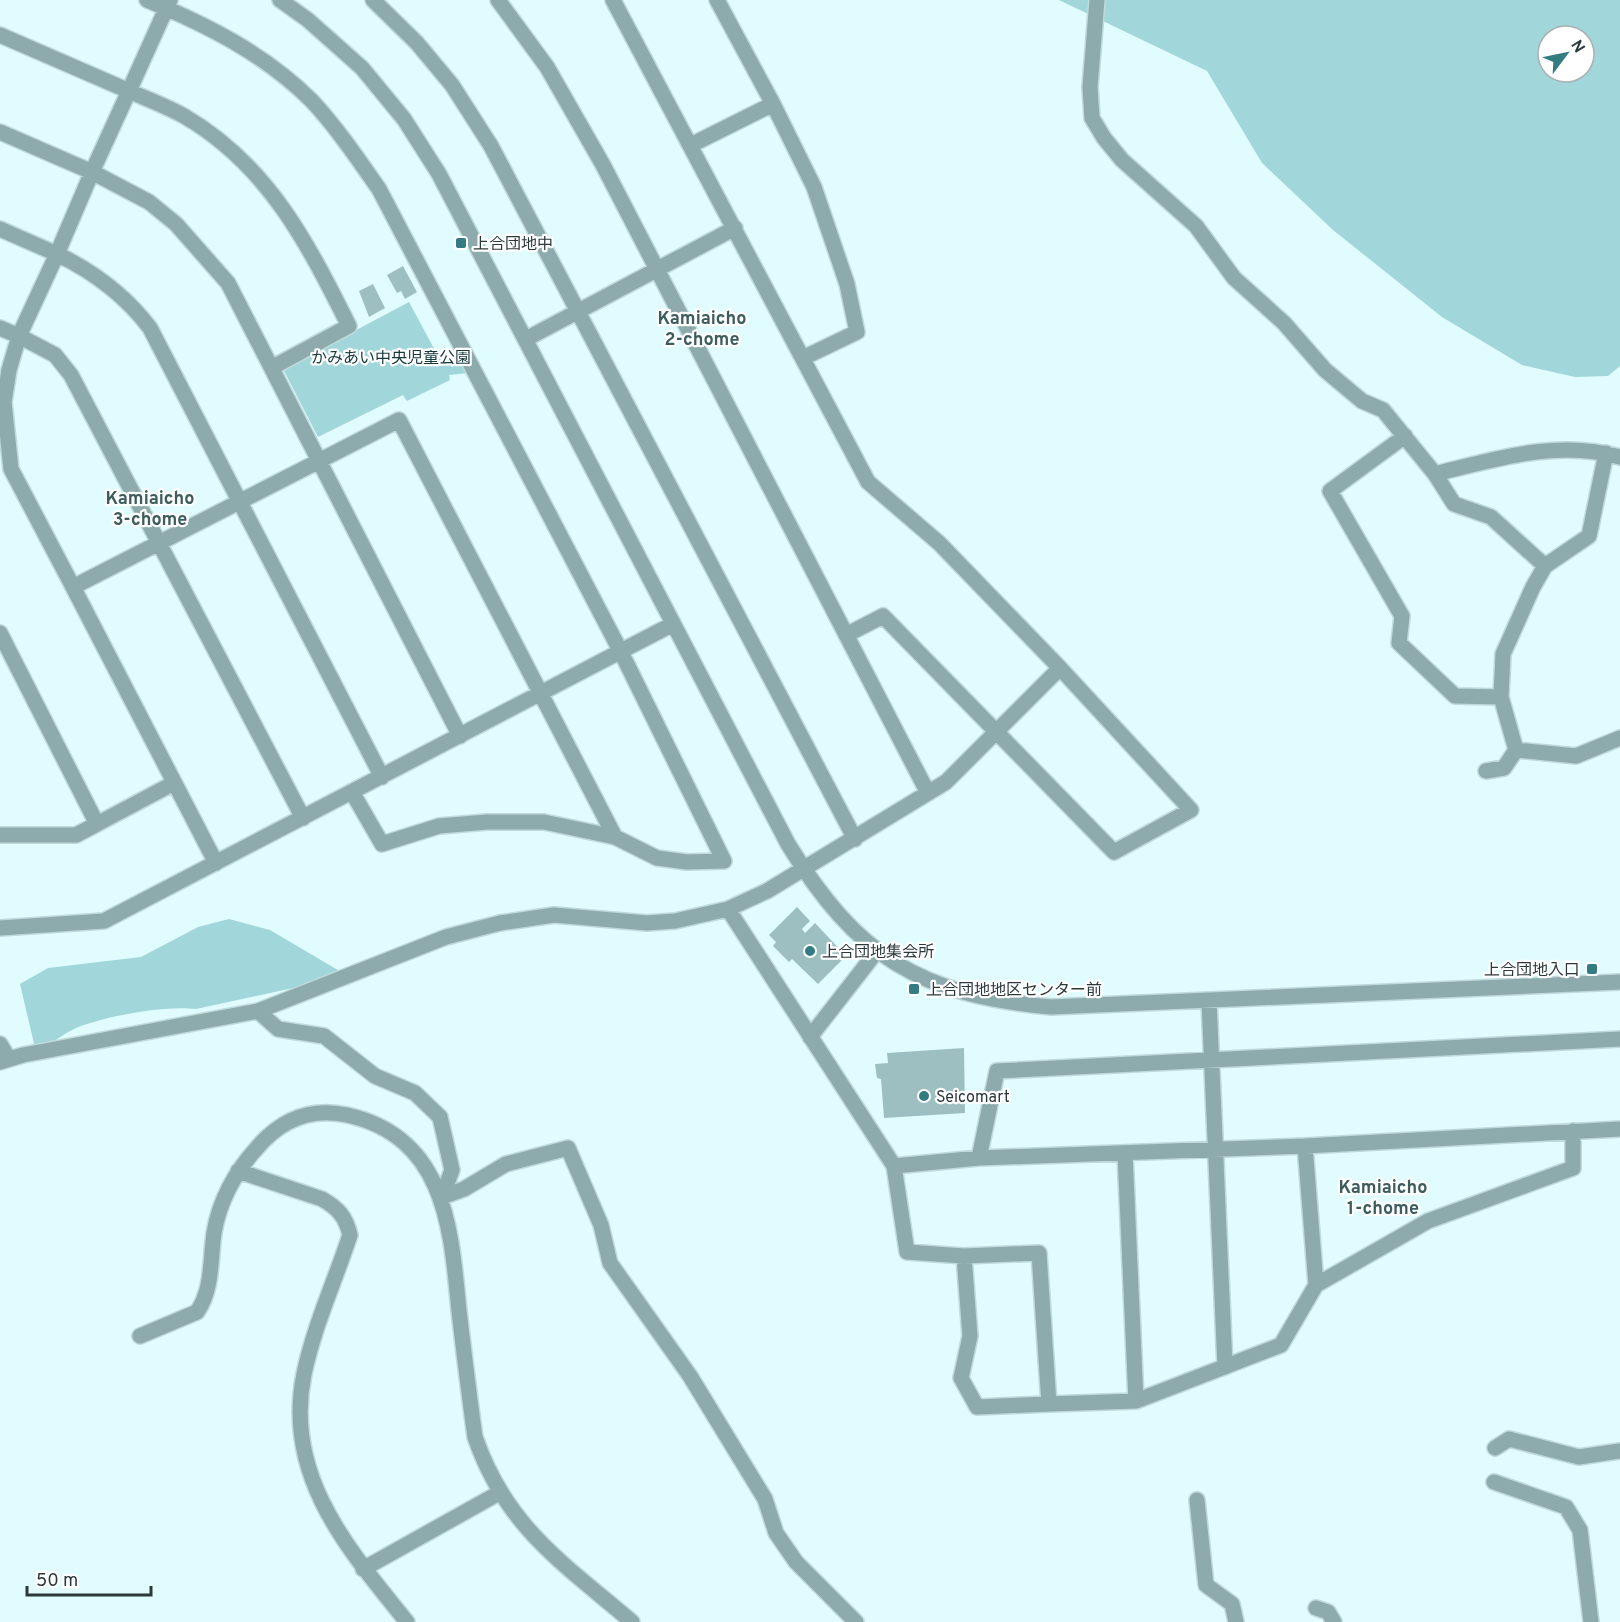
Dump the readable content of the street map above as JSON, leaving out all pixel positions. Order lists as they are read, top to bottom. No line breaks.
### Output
{"districts":["Kamiaicho 2-chome","Kamiaicho 3-chome","Kamiaicho 1-chome"],"parks":["かみあい中央児童公園"],"places":{"transit":["上合団地中","上合団地入口","上合団地地区センター前"],"other":["上合団地集会所","Seicomart"]},"scale_bar":"50 m","north":"top right"}
